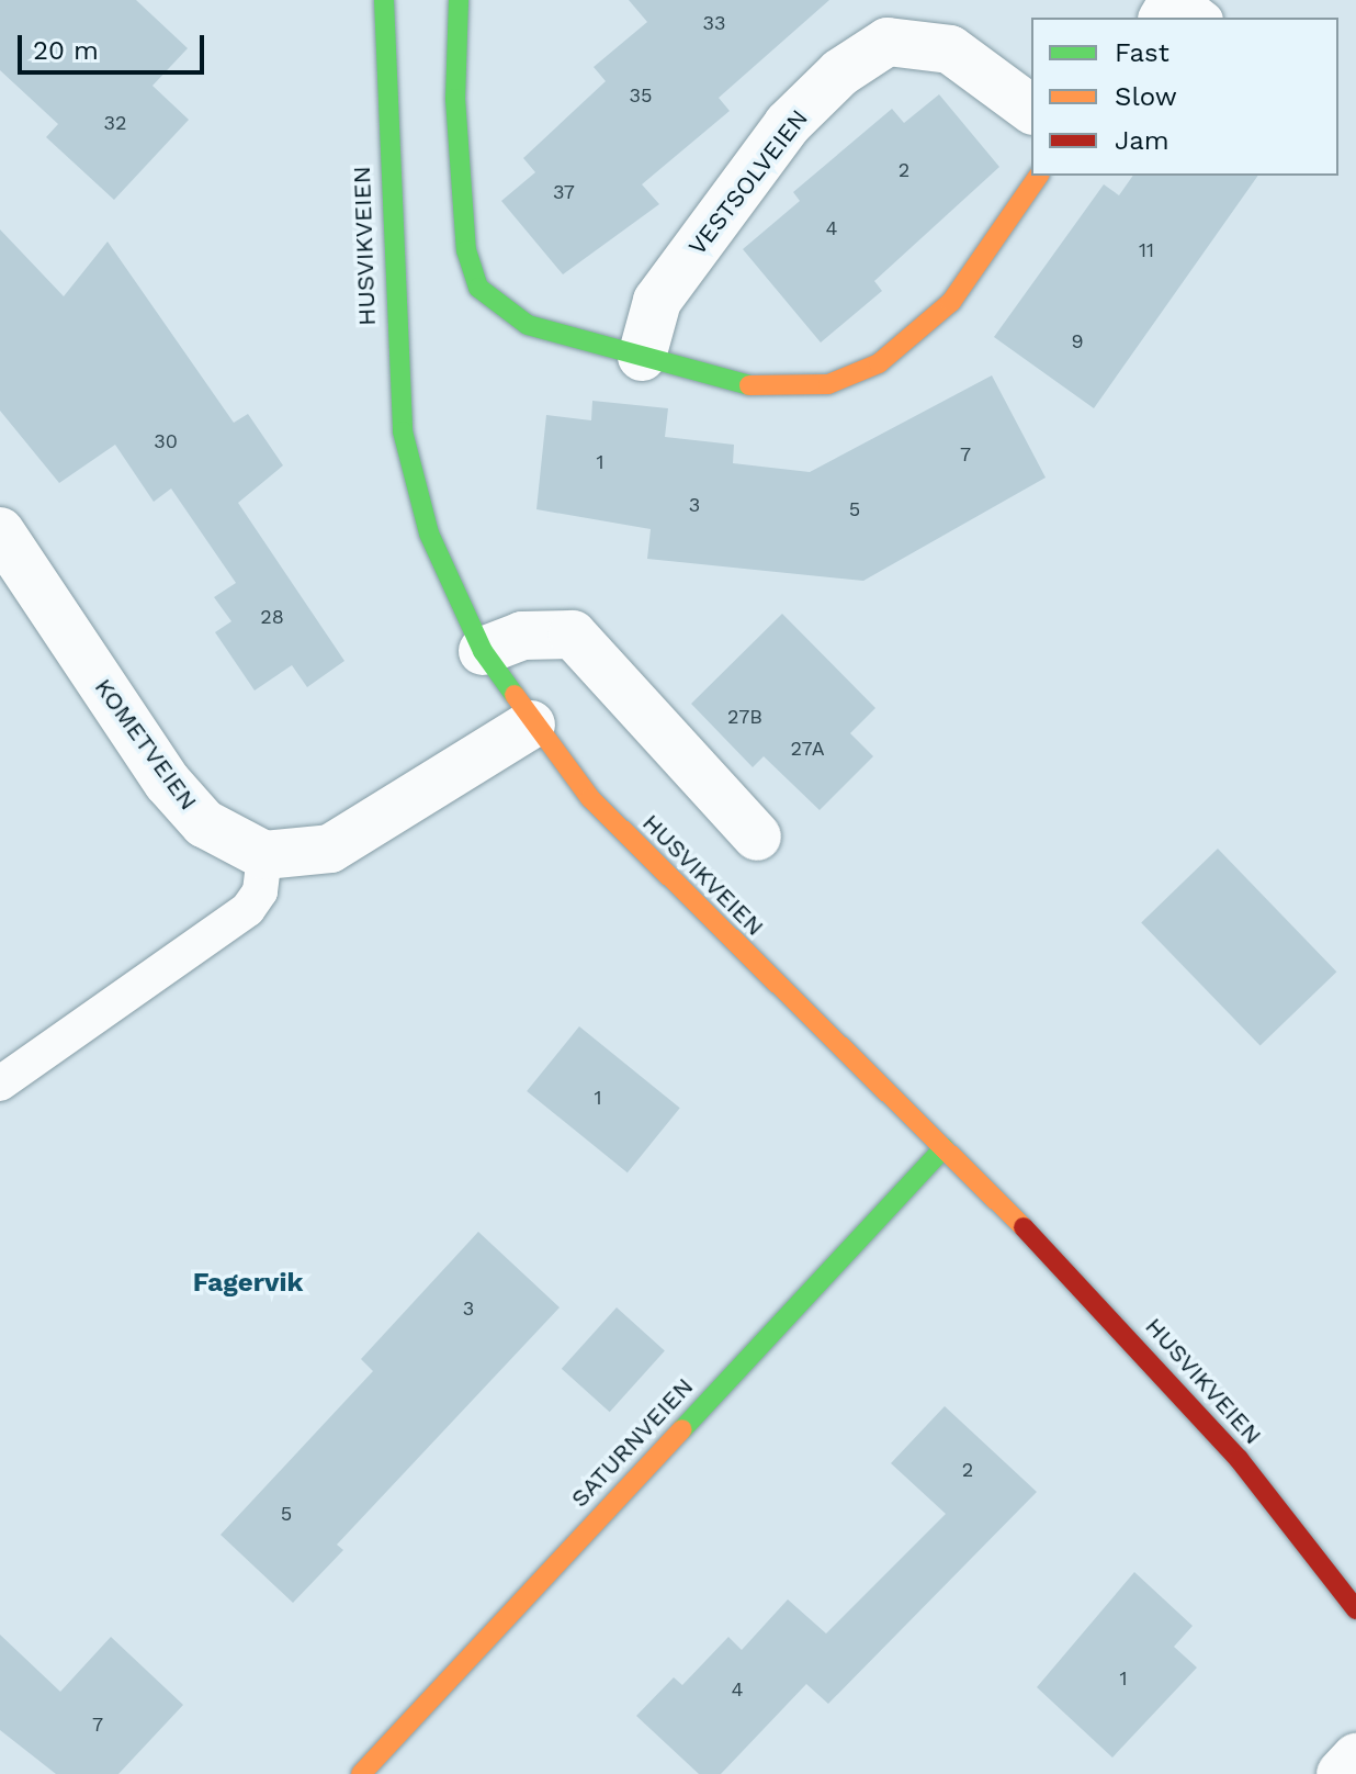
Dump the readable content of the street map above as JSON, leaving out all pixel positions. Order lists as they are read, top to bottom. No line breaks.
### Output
{"streets":{"main road":["HUSVIKVEIEN","SATURNVEIEN"],"street":["VESTSOLVEIEN","KOMETVEIEN"]},"crossings":[["HUSVIKVEIEN","SATURNVEIEN"]],"districts":["Fagervik"],"house_numbers":["33","35","32","2","37","4","11","9","30","7","1","3","5","28","27B","27A","1","3","2","5","1","4","7"],"legend":["Fast","Slow","Jam"],"scale_bar":"20 m"}
